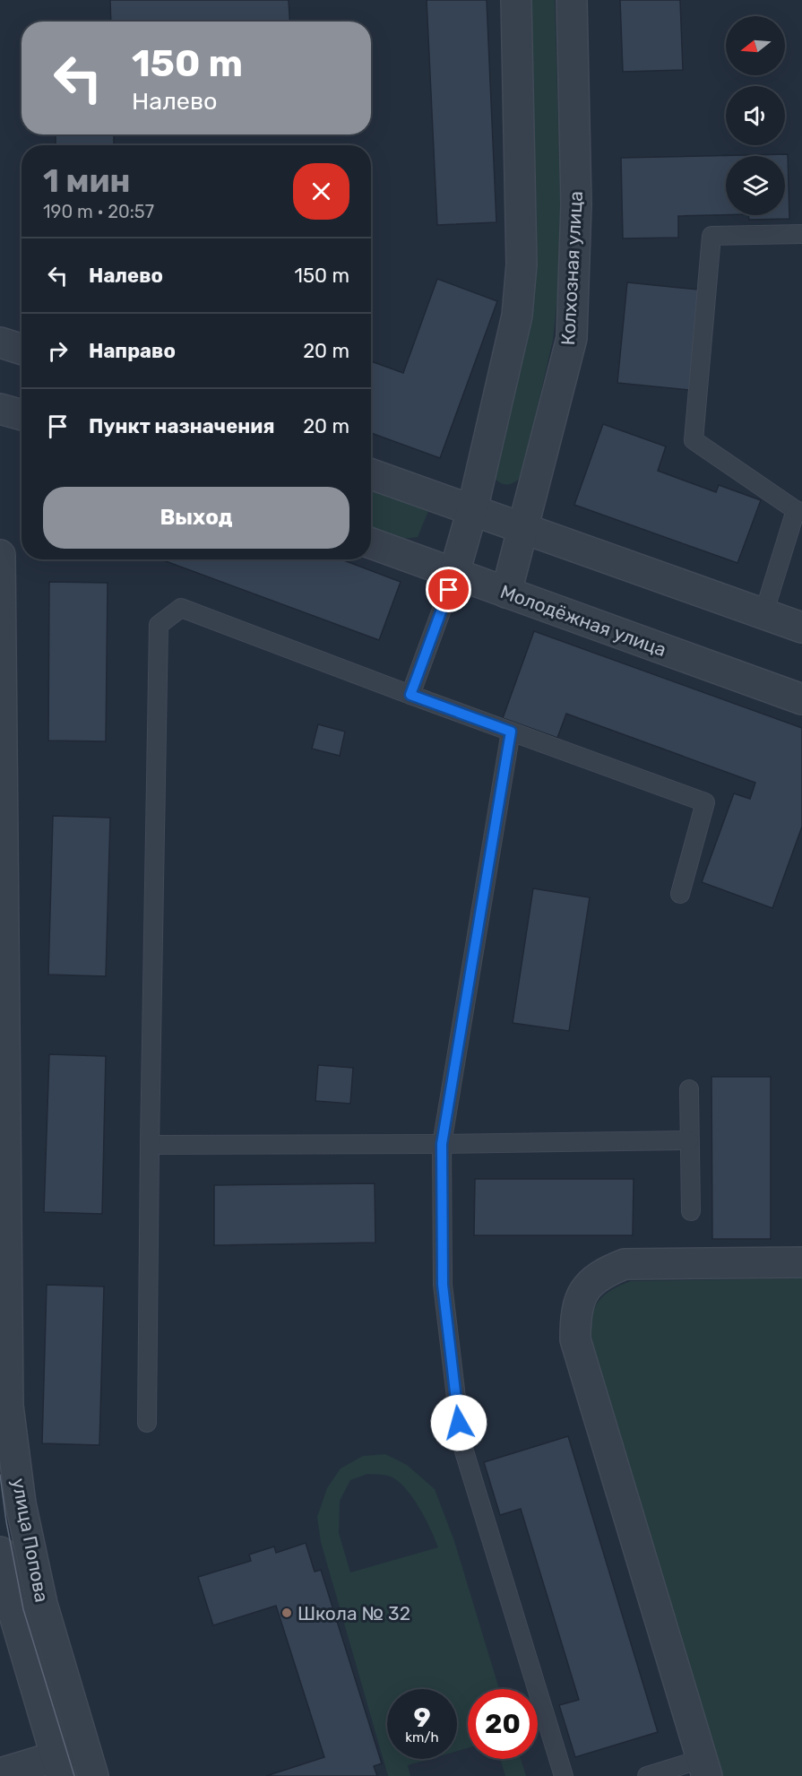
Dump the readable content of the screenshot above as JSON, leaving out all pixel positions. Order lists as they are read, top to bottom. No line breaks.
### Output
{"streets":{"street":["Колхозная улица","Молодёжная улица","улица Попова"]},"crossings":[["Колхозная улица","Молодёжная улица"]],"places":["Школа № 32"],"north":"left","page":{"turn":["150 m","Налево"],"heading":["1 мин","190 m · 20:57"],"list":[{"name":"Налево","value":"150 m"},{"name":"Направо","value":"20 m"},{"name":"Пункт назначения","value":"20 m"}],"buttons":"Выход","speed":"9 km/h","limit":"20"}}
